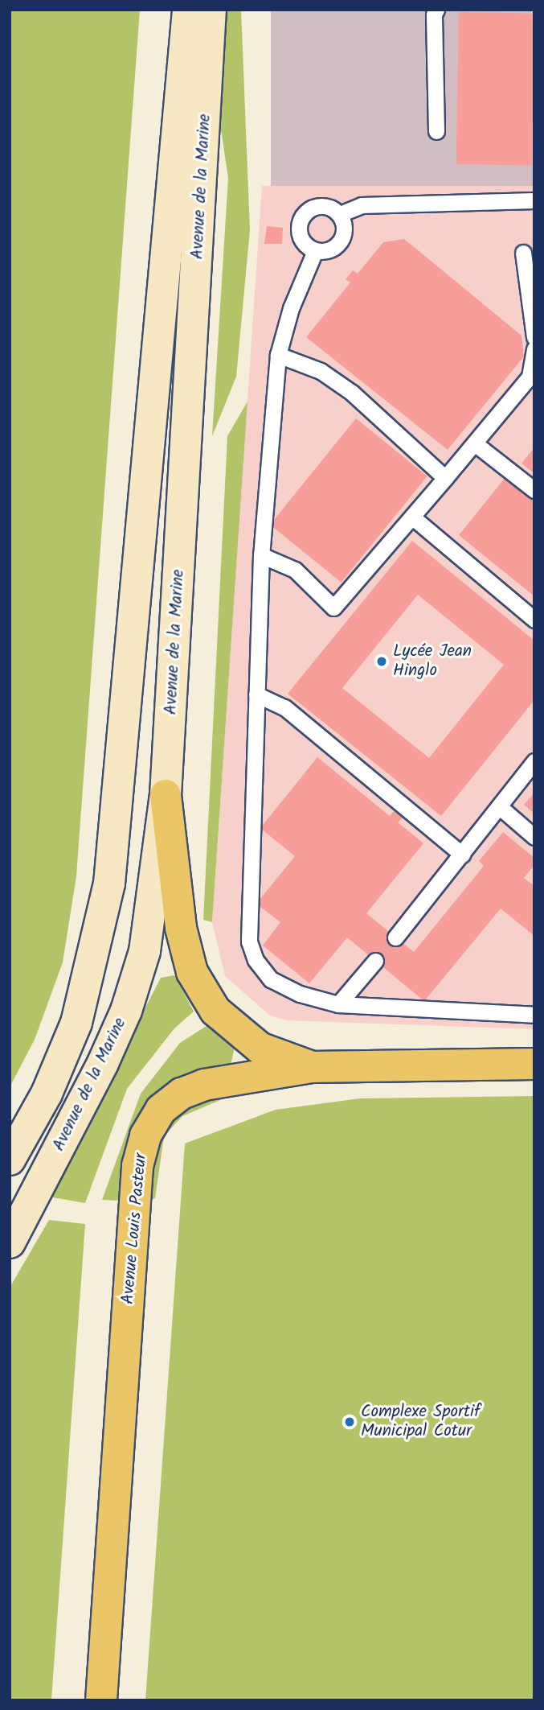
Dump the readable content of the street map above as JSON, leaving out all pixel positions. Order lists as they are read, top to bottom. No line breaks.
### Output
{"streets":{"main road":["Avenue de la Marine","Avenue Louis Pasteur"]},"places":["Lycée Jean Hinglo","Complexe Sportif Municipal Cotur"]}
